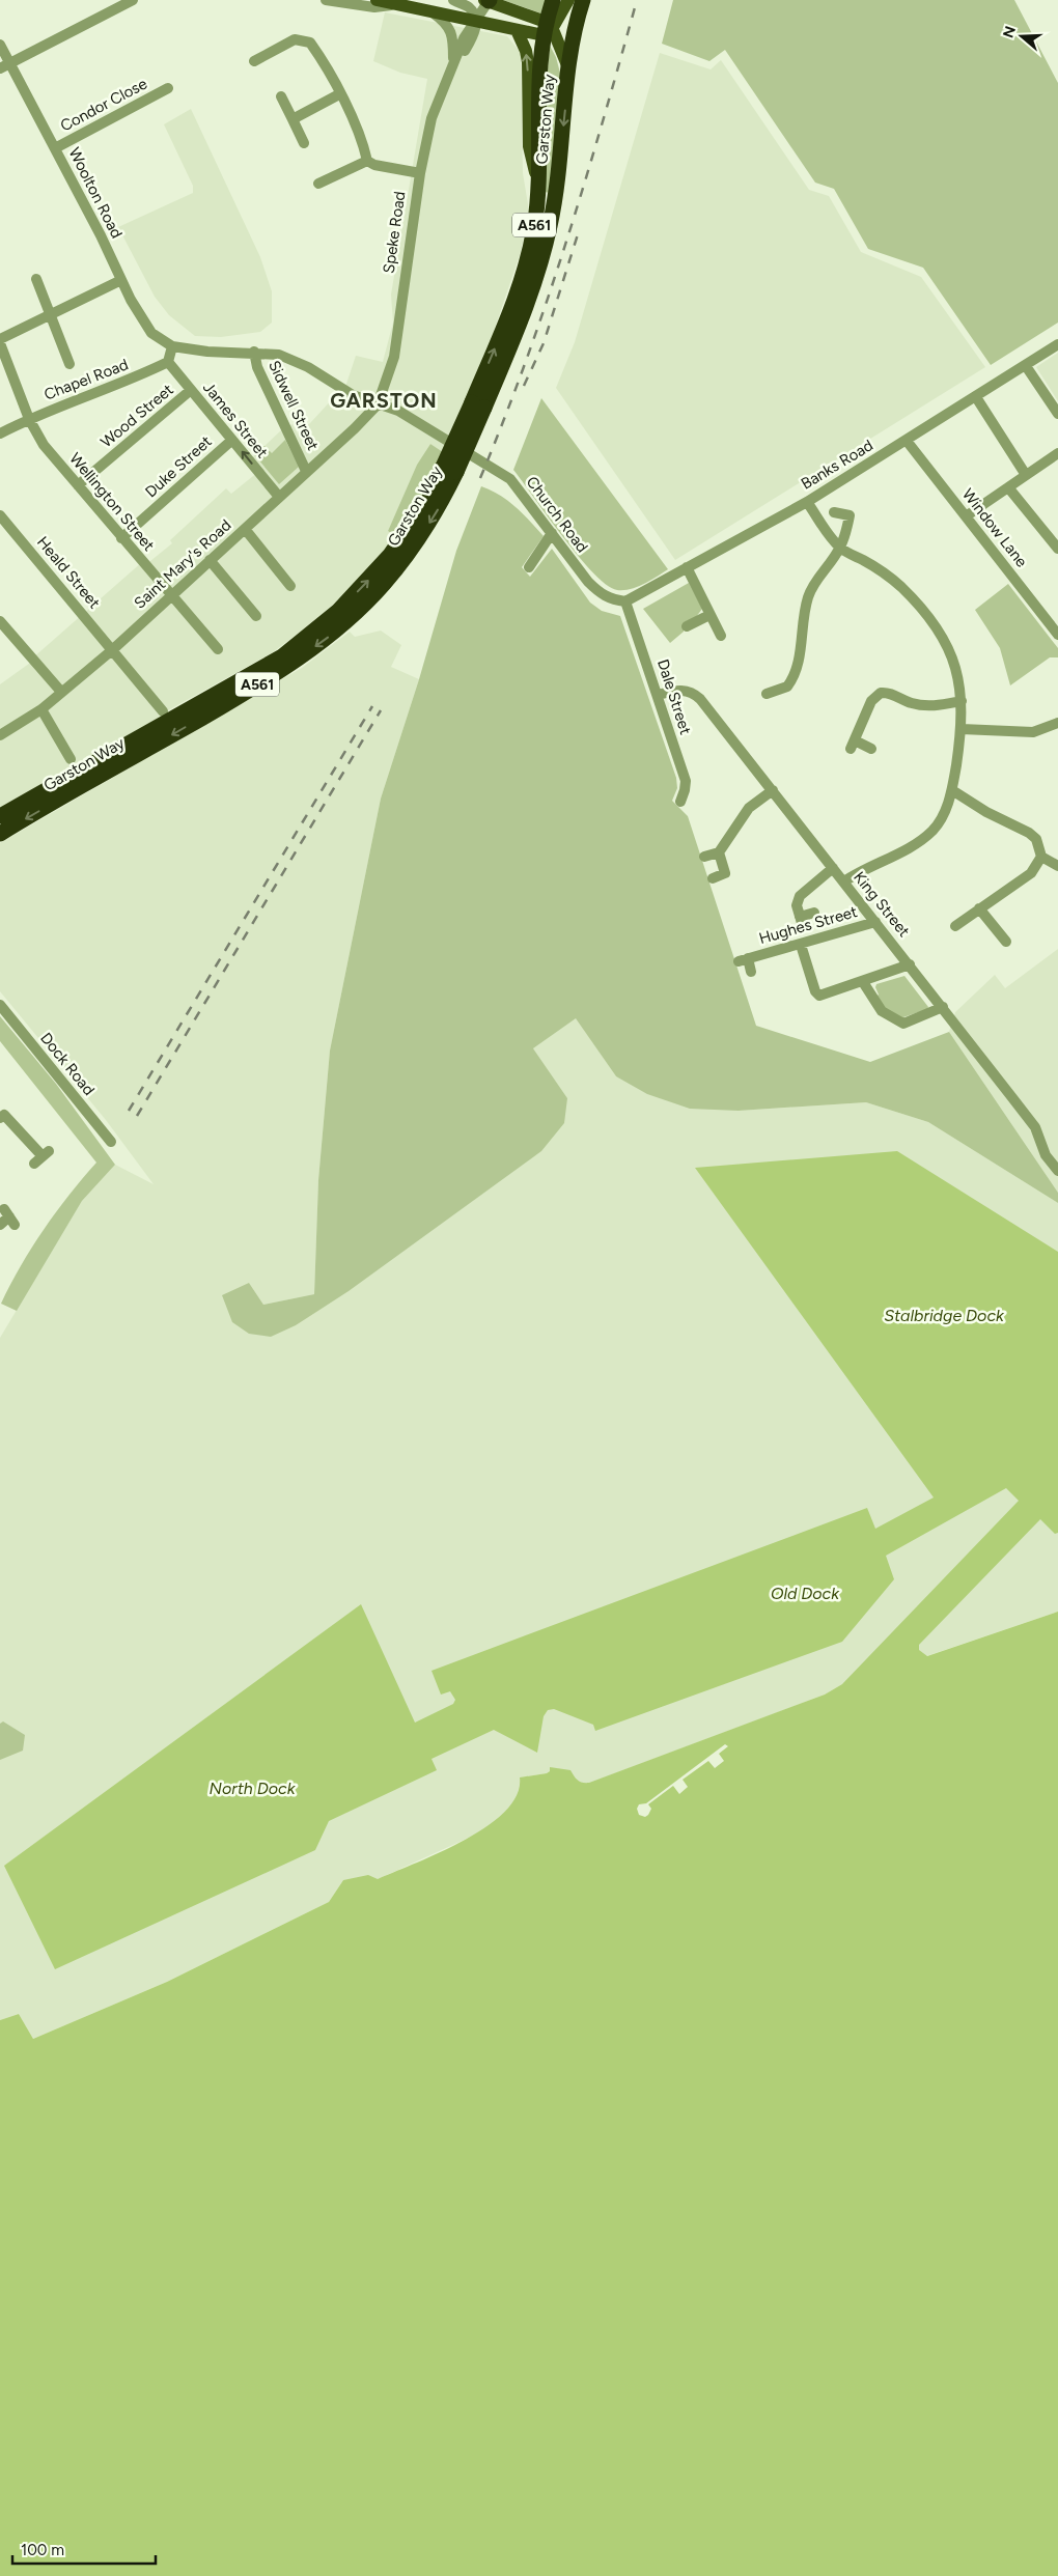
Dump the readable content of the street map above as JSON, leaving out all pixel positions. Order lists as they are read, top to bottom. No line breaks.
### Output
{"streets":{"highway":["Garston Way","A561"],"street":["Condor Close","Woolton Road","Speke Road","Chapel Road","Sidwell Street","Wood Street","James Street","Banks Road","Duke Street","Wellington Street","Church Road","Window Lane","Saint Mary's Road","Heald Street","Dale Street","King Street","Hughes Street","Dock Road"]},"crossings":[["Condor Close","Woolton Road"],["Garston Way","A561"],["Woolton Road","Church Road"],["Speke Road","Church Road"],["Speke Road","Saint Mary's Road"],["Chapel Road","James Street"],["Chapel Road","Wellington Street"],["Sidwell Street","Church Road"],["Sidwell Street","Saint Mary's Road"],["Wood Street","James Street"],["Wood Street","Wellington Street"],["James Street","Duke Street"],["James Street","Saint Mary's Road"],["Banks Road","Church Road"],["Banks Road","Window Lane"],["Banks Road","Dale Street"],["Duke Street","Wellington Street"],["Wellington Street","Saint Mary's Road"],["Church Road","Saint Mary's Road"],["Church Road","Dale Street"],["Saint Mary's Road","Heald Street"],["Dale Street","King Street"],["King Street","Hughes Street"]],"one_way":["James Street"],"districts":["GARSTON"],"water":["Stalbridge Dock","Old Dock","North Dock"],"scale_bar":"100 m","north":"left"}
